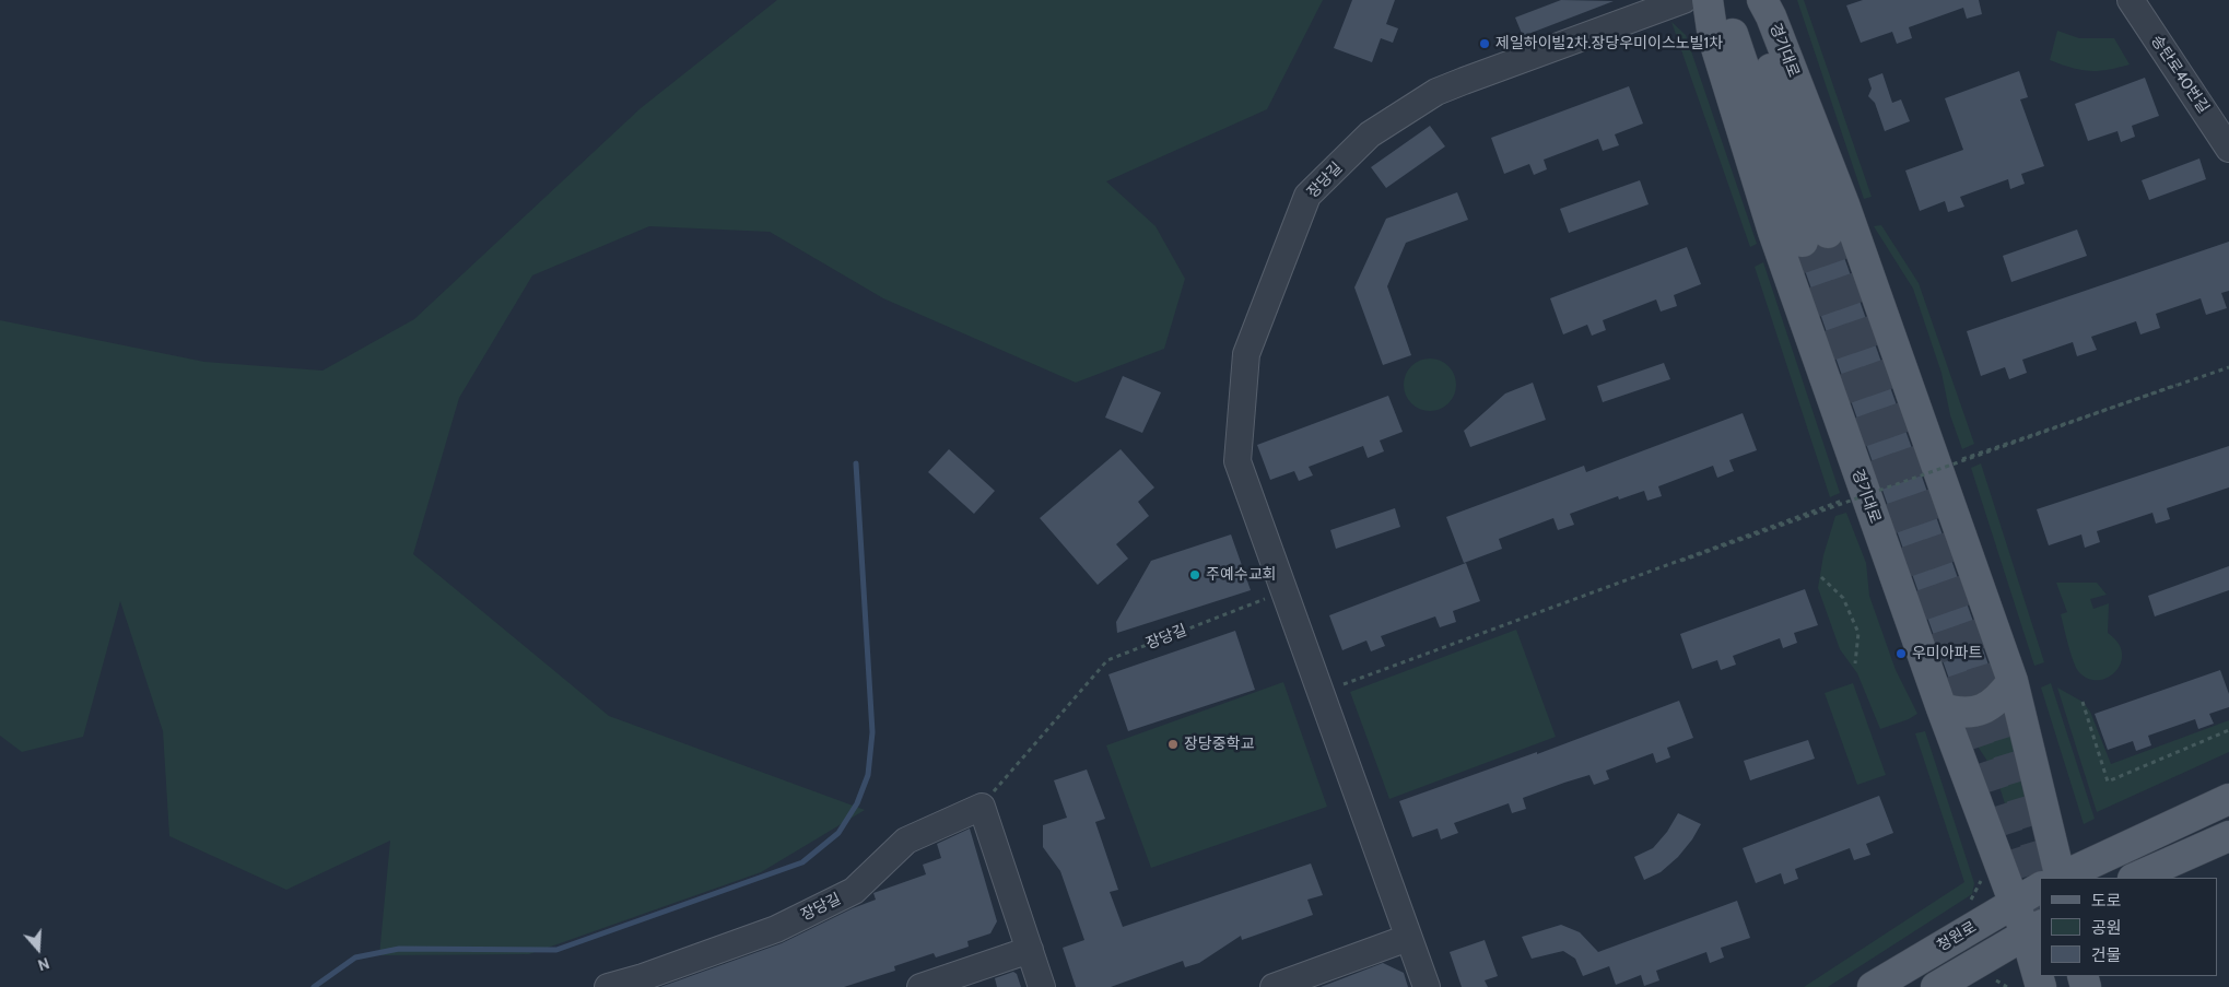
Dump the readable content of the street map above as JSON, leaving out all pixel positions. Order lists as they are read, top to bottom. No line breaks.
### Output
{"streets":{"main road":["경기대로","청원로"],"street":["송탄로40번길","장당길"]},"crossings":[["경기대로","청원로"]],"places":["제일하이빌2차.장당우미이스노빌1차","주예수교회","우미아파트","장당중학교"],"legend":["도로","공원","건물"],"north":"bottom"}
